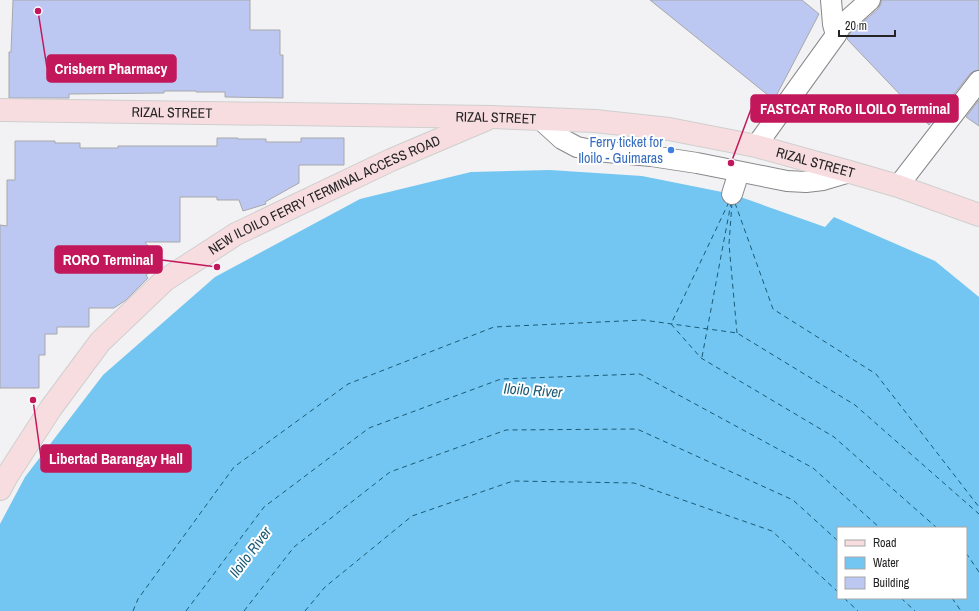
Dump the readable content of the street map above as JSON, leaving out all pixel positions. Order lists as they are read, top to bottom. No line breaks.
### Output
{"streets":{"main road":["RIZAL STREET","NEW ILOILO FERRY TERMINAL ACCESS ROAD"]},"crossings":[["RIZAL STREET","NEW ILOILO FERRY TERMINAL ACCESS ROAD"]],"water":["Iloilo River"],"places":["Crisbern Pharmacy","Ferry ticket for Iloilo - Guimaras","FASTCAT RoRo ILOILO Terminal","RORO Terminal","Libertad Barangay Hall"],"legend":["Road","Water","Building"],"scale_bar":"20 m"}
